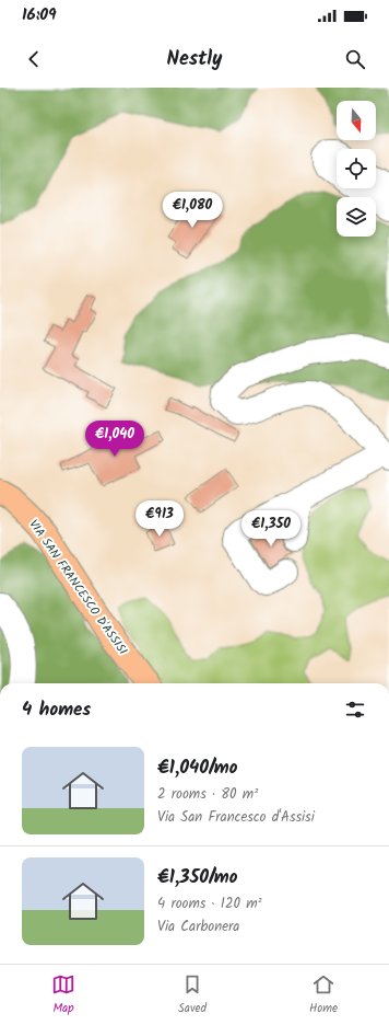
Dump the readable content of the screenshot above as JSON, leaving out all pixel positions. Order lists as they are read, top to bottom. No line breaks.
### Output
{"streets":{"main road":["VIA SAN FRANCESCO D'ASSISI"]},"north":"bottom","page":{"status":"16:09","header":"Nestly","price":["€1,080","€1,040","€913","€1,350"],"heading":"4 homes","list":[{"name":"€1,040/mo","note":"2 rooms · 80 m² · Via San Francesco d'Assisi"},{"name":"€1,350/mo","note":"4 rooms · 120 m² · Via Carbonera"}],"tabs":["Map","Saved","Home"]}}
